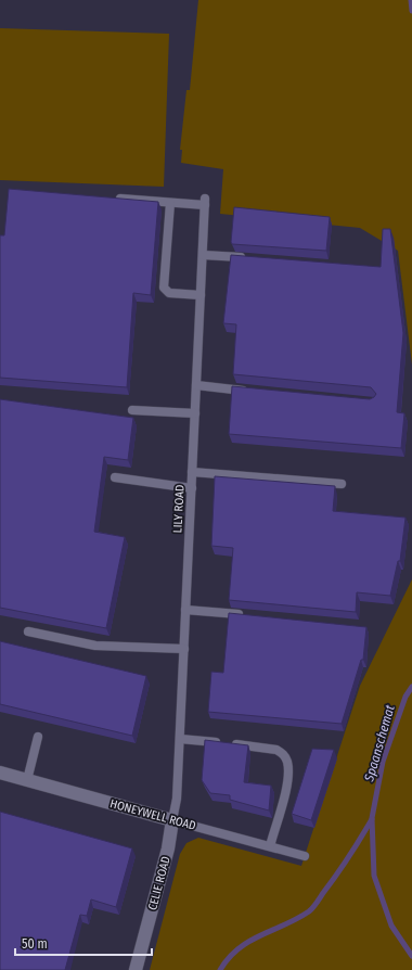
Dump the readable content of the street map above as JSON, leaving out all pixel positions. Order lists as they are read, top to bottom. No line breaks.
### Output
{"streets":{"street":["HONEYWELL ROAD","CELIE ROAD"],"lane":["LILY ROAD"]},"crossings":[["LILY ROAD","HONEYWELL ROAD"],["LILY ROAD","CELIE ROAD"],["HONEYWELL ROAD","CELIE ROAD"]],"water":["Spaanschemat"],"scale_bar":"50 m"}
